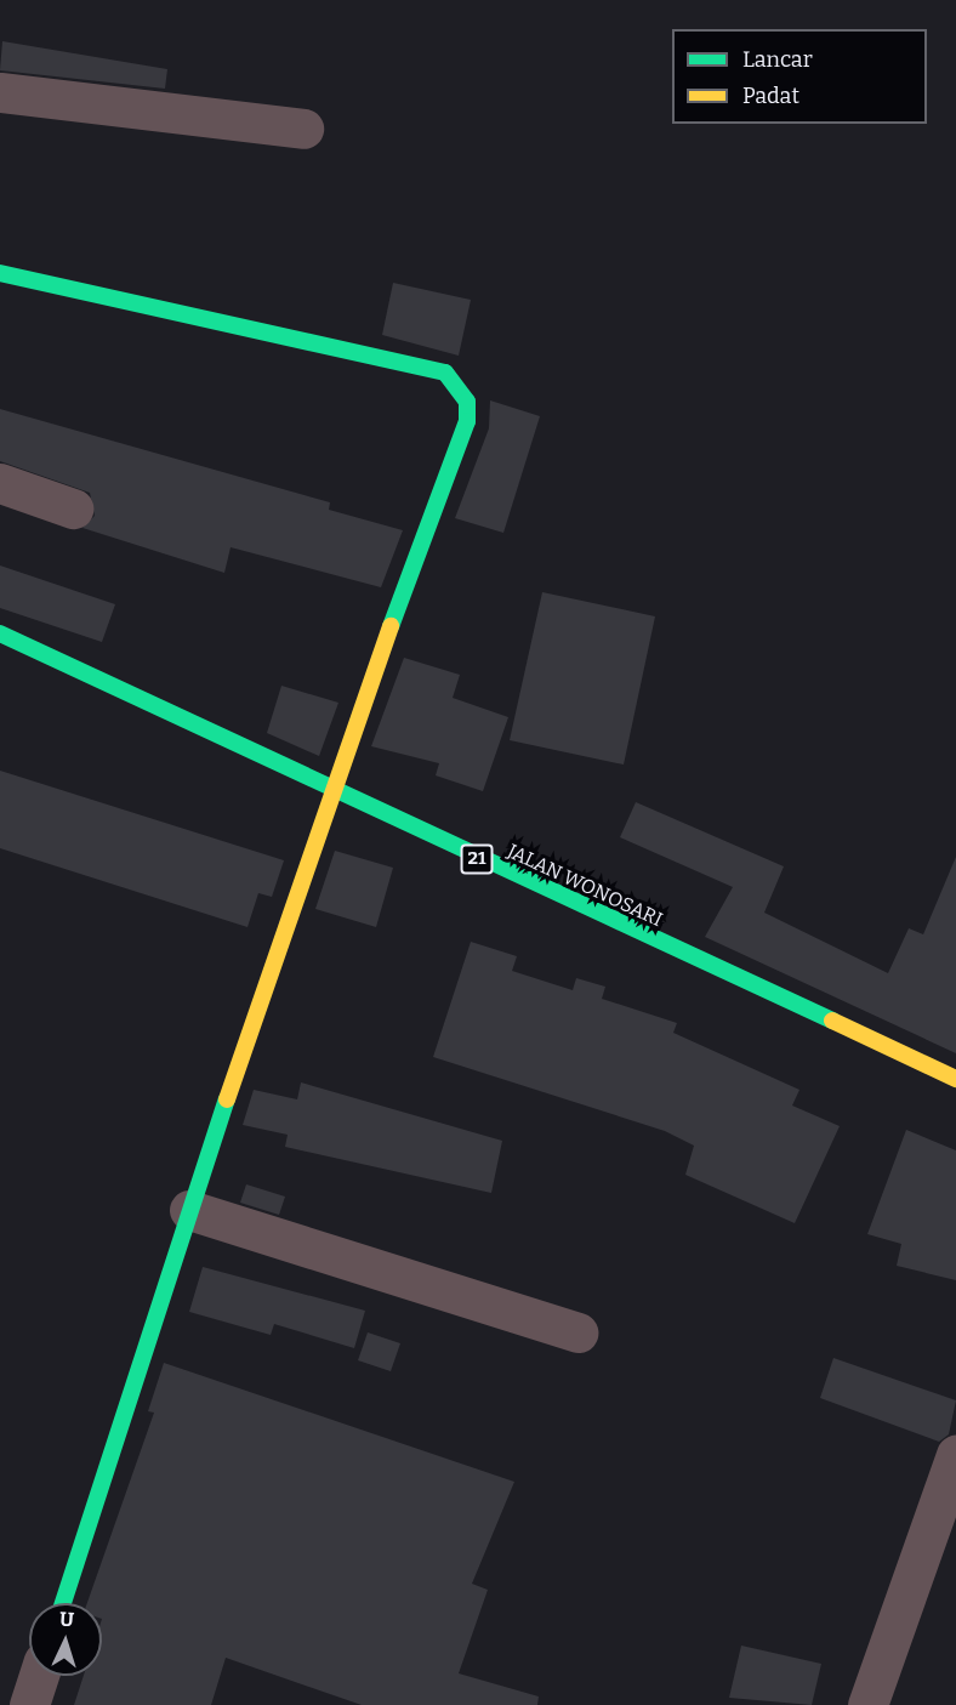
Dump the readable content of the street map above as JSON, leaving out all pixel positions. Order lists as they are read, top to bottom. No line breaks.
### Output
{"streets":{"main road":["21","JALAN WONOSARI"]},"legend":["Lancar","Padat"],"north":"top"}
